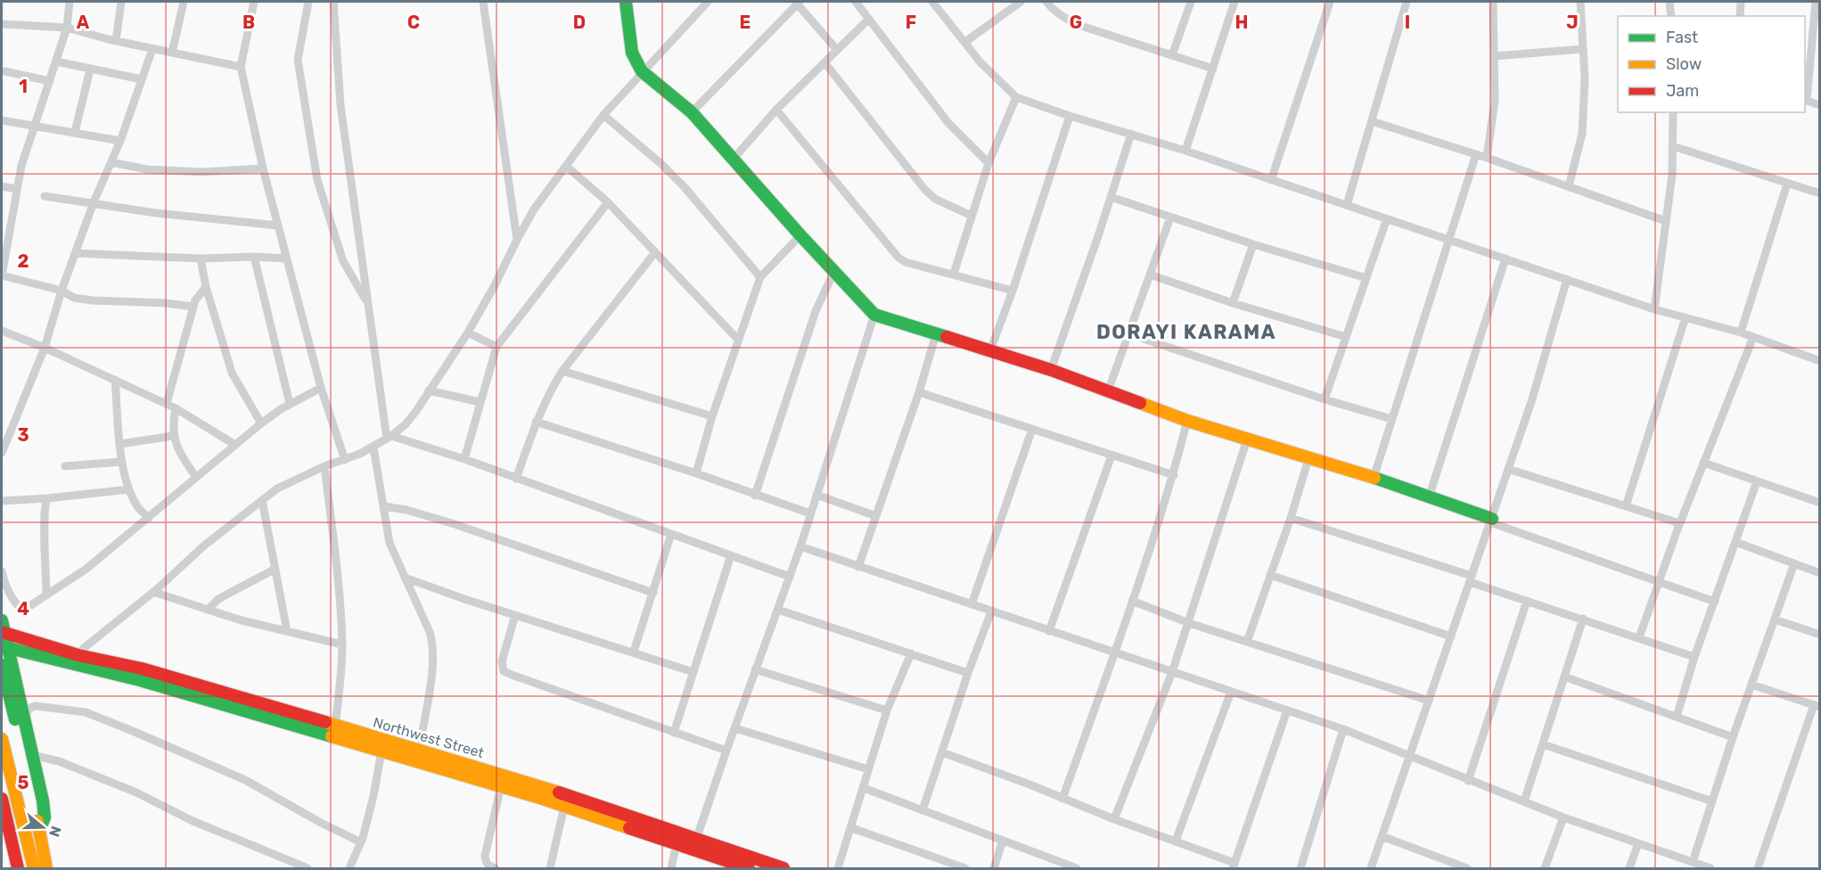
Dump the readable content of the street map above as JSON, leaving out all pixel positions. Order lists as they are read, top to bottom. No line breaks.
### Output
{"streets":{"main road":["Northwest Street"]},"districts":["DORAYI KARAMA"],"legend":["Fast","Slow","Jam"],"north":"right","grid":{"columns":["A","B","C","D","E","F","G","H","I","J"],"rows":["1","2","3","4","5"]}}
